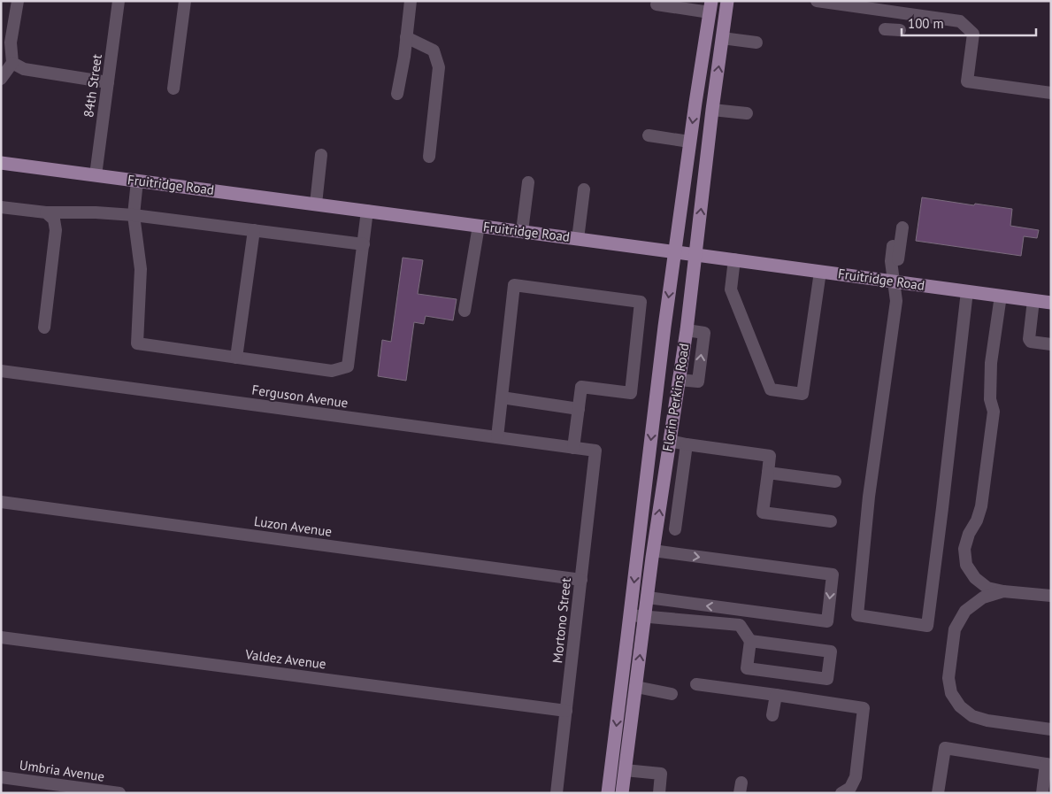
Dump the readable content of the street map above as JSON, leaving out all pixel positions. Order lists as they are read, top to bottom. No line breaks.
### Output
{"streets":{"main road":["Fruitridge Road","Florin Perkins Road"],"street":["84th Street","Ferguson Avenue","Luzon Avenue","Mortono Street","Valdez Avenue","Umbria Avenue"]},"crossings":[["84th Street","Fruitridge Road"],["Fruitridge Road","Florin Perkins Road"],["Ferguson Avenue","Mortono Street"],["Luzon Avenue","Mortono Street"],["Mortono Street","Valdez Avenue"]],"scale_bar":"100 m"}
